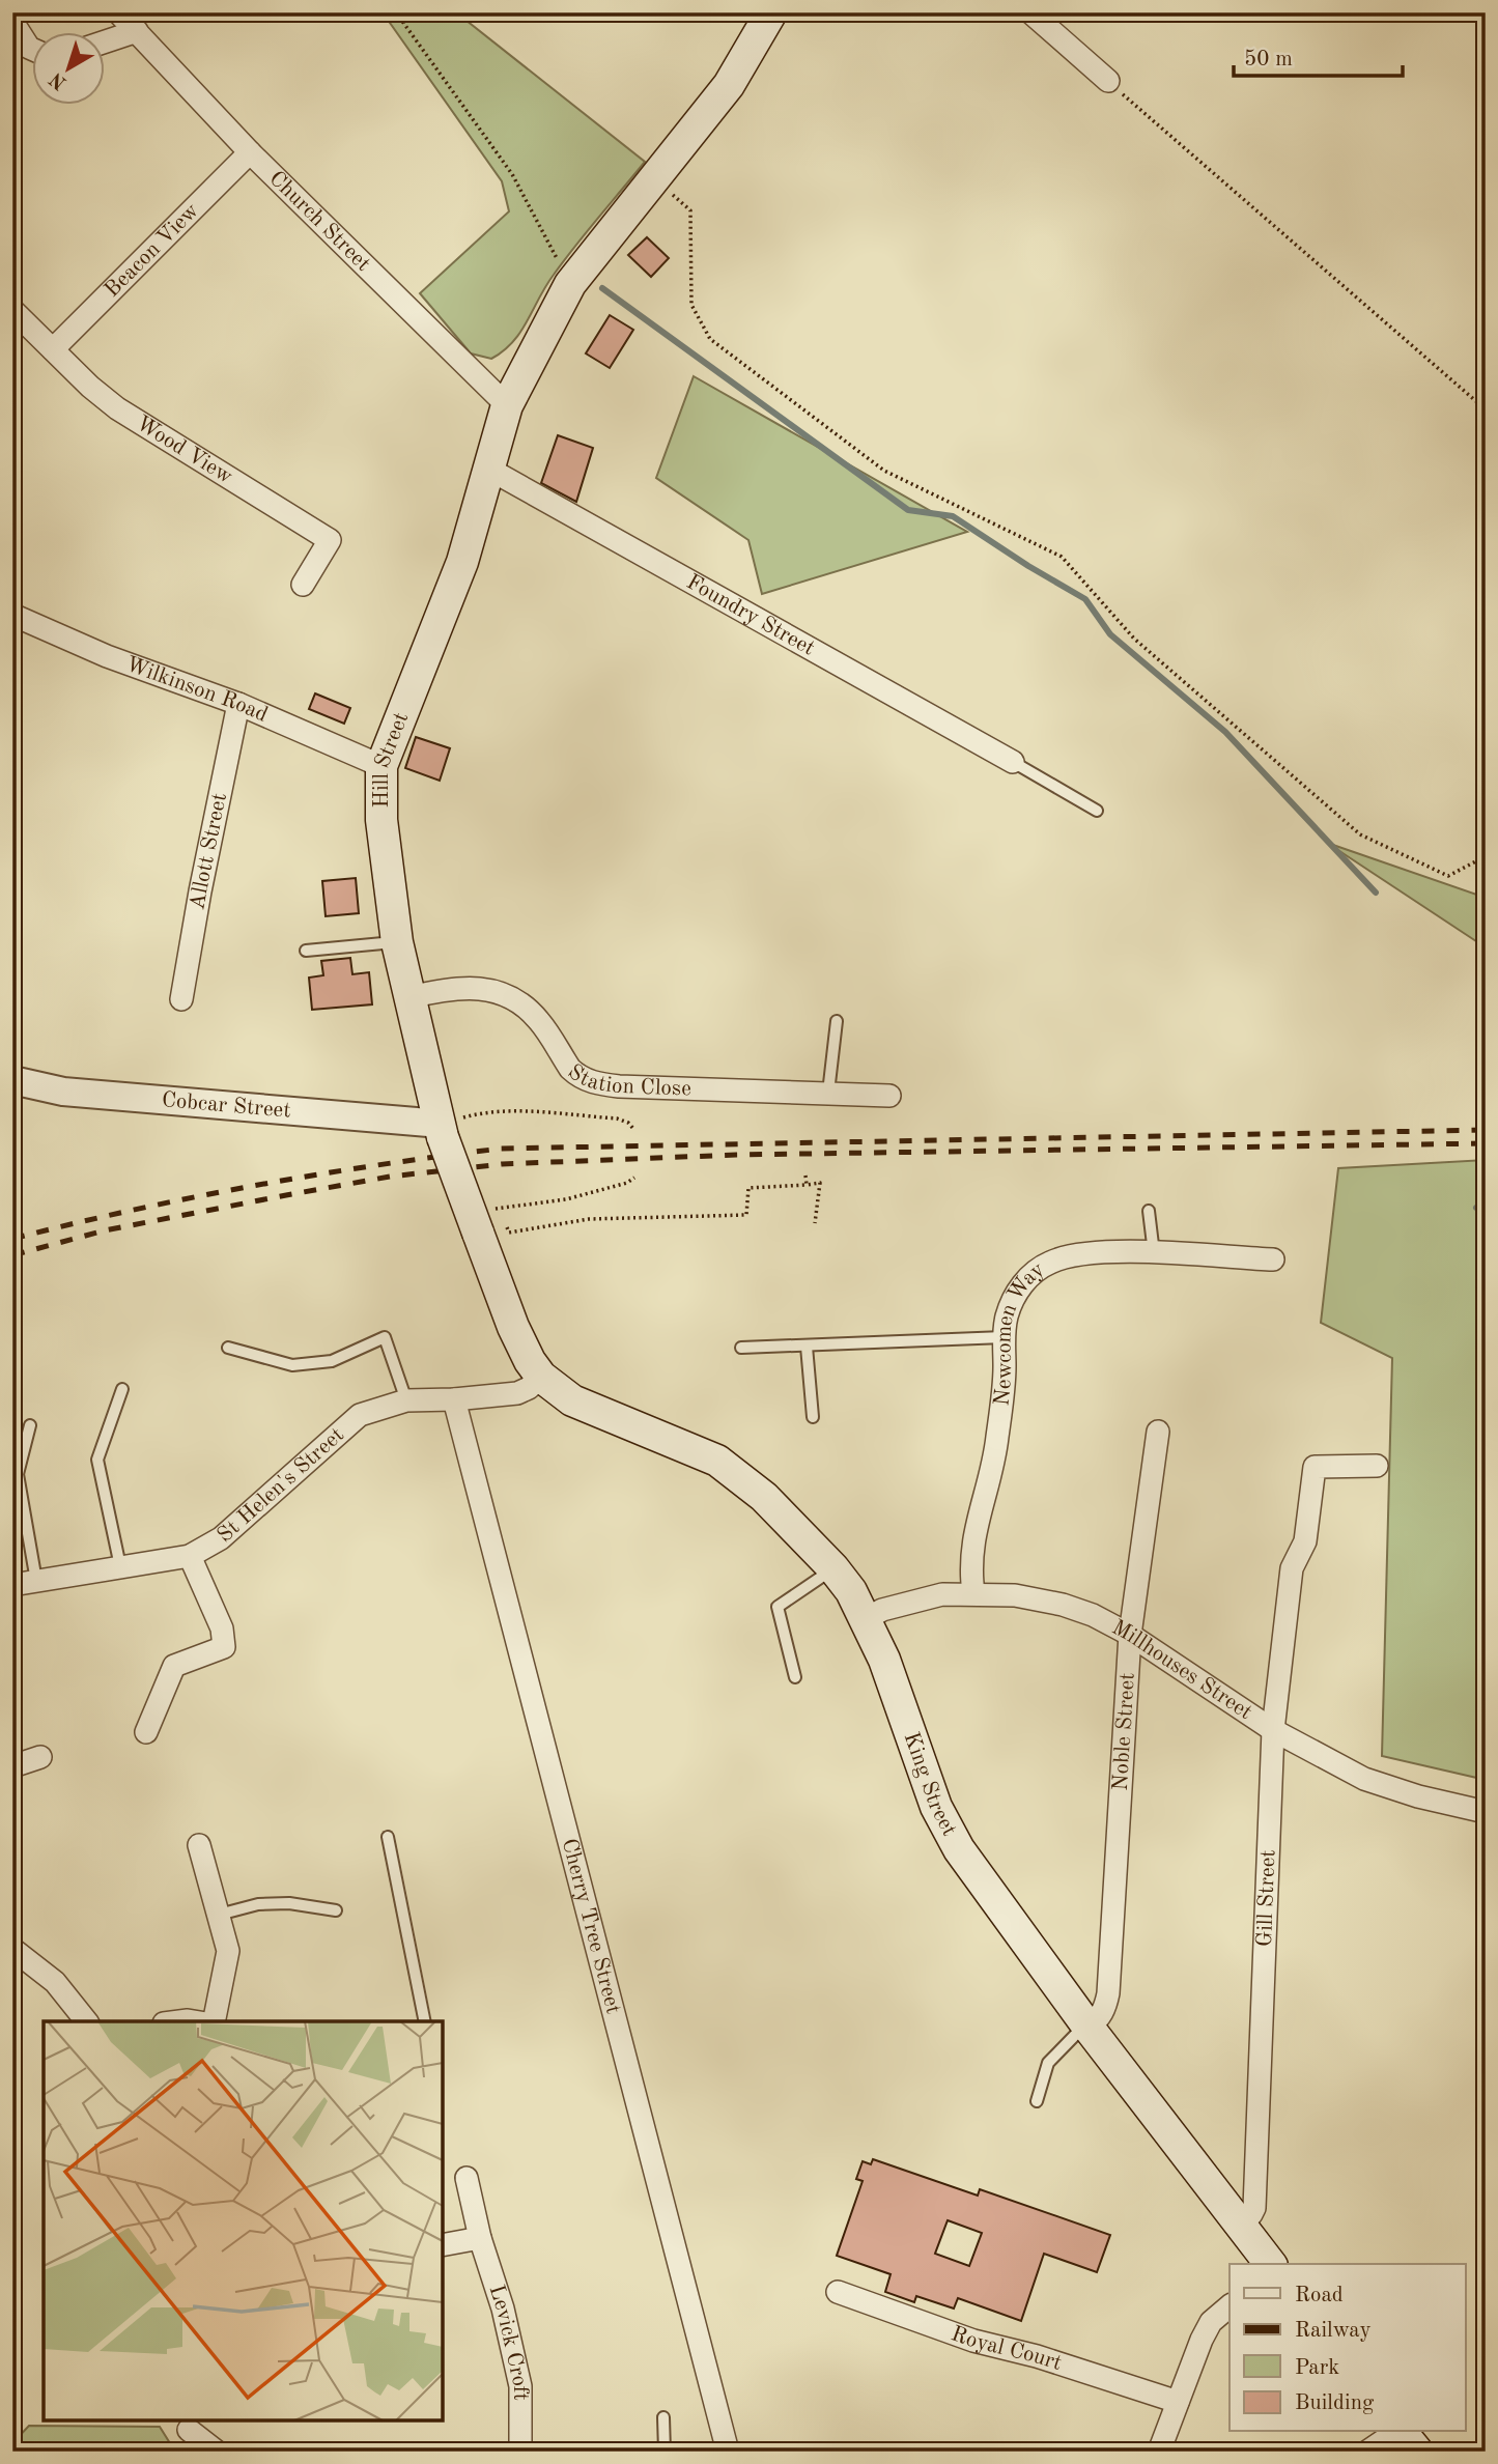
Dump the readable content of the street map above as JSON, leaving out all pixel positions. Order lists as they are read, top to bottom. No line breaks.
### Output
{"streets":{"main road":["Hill Street","King Street"],"street":["Church Street","Beacon View","Wood View","Foundry Street","Wilkinson Road","Allott Street","Station Close","Cobcar Street","Newcomen Way","St Helen's Street","Millhouses Street","Noble Street","Gill Street","Cherry Tree Street","Levick Croft","Royal Court"]},"crossings":[["Church Street","Beacon View"],["Church Street","Hill Street"],["Beacon View","Wood View"],["Foundry Street","Hill Street"],["Wilkinson Road","Hill Street"],["Wilkinson Road","Allott Street"],["Hill Street","Station Close"],["Hill Street","Cobcar Street"],["Hill Street","St Helen's Street"],["Hill Street","King Street"],["Newcomen Way","Millhouses Street"],["St Helen's Street","King Street"],["St Helen's Street","Cherry Tree Street"],["Millhouses Street","Noble Street"],["Millhouses Street","King Street"],["Millhouses Street","Gill Street"],["Noble Street","King Street"],["King Street","Gill Street"]],"legend":["Road","Railway","Park","Building"],"scale_bar":"50 m","north":"bottom left"}
